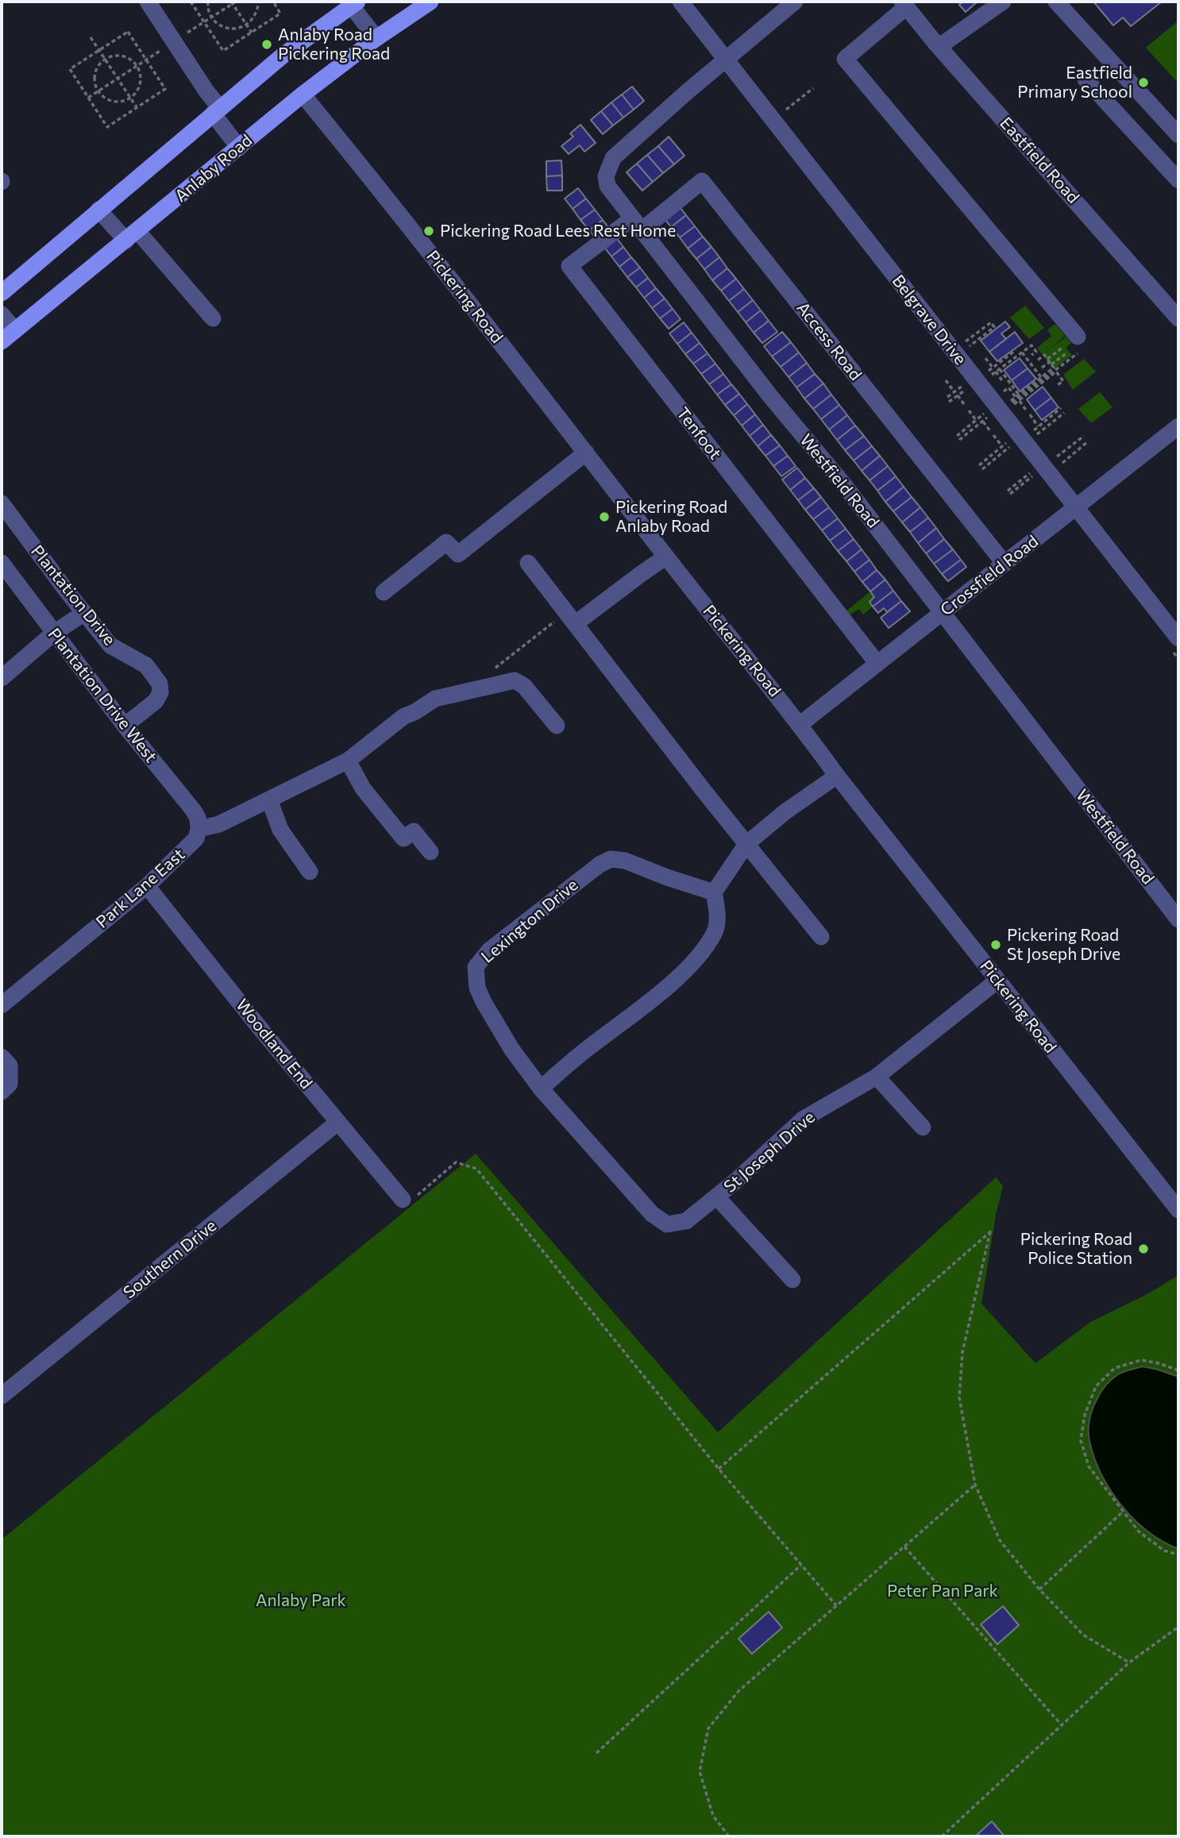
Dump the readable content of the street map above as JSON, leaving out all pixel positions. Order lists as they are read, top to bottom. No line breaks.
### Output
{"streets":{"main road":["Anlaby Road"],"street":["Eastfield Road","Pickering Road","Belgrave Drive","Access Road","Tenfoot","Westfield Road","Crossfield Road","Plantation Drive","Plantation Drive West","Park Lane East","Lexington Drive","Woodland End","St Joseph Drive","Southern Drive"]},"crossings":[["Anlaby Road","Pickering Road"],["Pickering Road","Crossfield Road"],["Pickering Road","St Joseph Drive"],["Belgrave Drive","Westfield Road"],["Belgrave Drive","Crossfield Road"],["Access Road","Tenfoot"],["Access Road","Westfield Road"],["Access Road","Crossfield Road"],["Tenfoot","Westfield Road"],["Tenfoot","Crossfield Road"],["Westfield Road","Crossfield Road"],["Plantation Drive","Plantation Drive West"],["Plantation Drive West","Park Lane East"],["Park Lane East","Woodland End"],["Lexington Drive","St Joseph Drive"],["Woodland End","Southern Drive"]],"parks":["Peter Pan Park","Anlaby Park"],"places":["Anlaby Road Pickering Road","Eastfield Primary School","Pickering Road Lees Rest Home","Pickering Road Anlaby Road","Pickering Road St Joseph Drive","Pickering Road Police Station"]}
